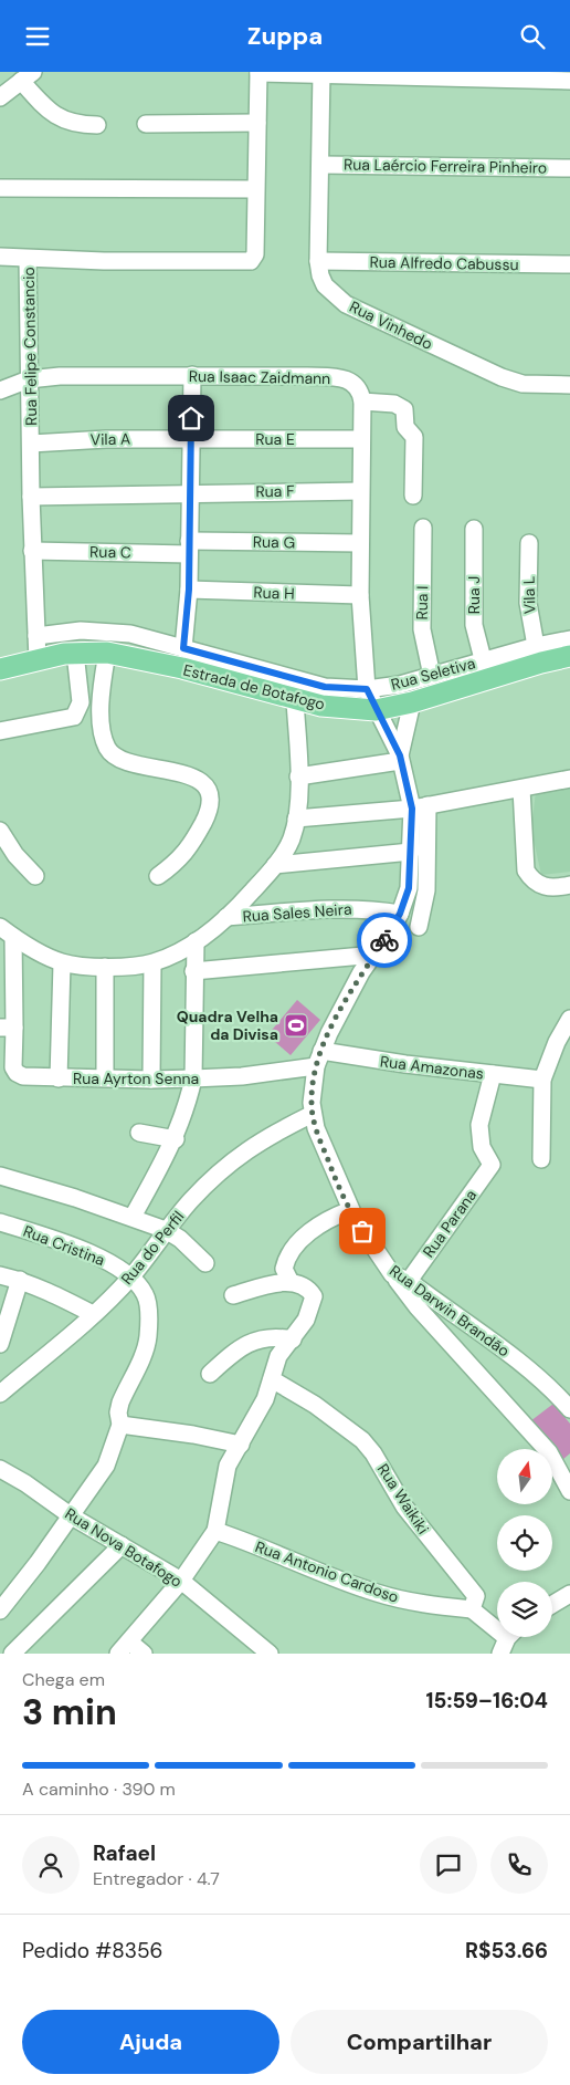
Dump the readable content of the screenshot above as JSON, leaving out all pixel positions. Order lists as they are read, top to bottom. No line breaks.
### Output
{"streets":{"main road":["Estrada de Botafogo"],"street":["Rua Laércio Ferreira Pinheiro","Rua Alfredo Cabussu","Rua Vinhedo","Rua Felipe Constancio","Rua Isaac Zaidmann","Vila A","Rua E","Rua F","Rua G","Rua C","Rua H","Rua J","Vila L","Rua I","Rua Seletiva","Rua Sales Neira","Rua Amazonas","Rua Ayrton Senna","Rua Parana","Rua Cristina","Rua do Perfil","Rua Darwin Brandão","Rua Waikiki","Rua Nova Botafogo","Rua Antonio Cardoso"]},"crossings":[["Rua Laércio Ferreira Pinheiro","Rua Vinhedo"],["Rua Alfredo Cabussu","Rua Vinhedo"],["Rua Felipe Constancio","Rua Isaac Zaidmann"],["Rua Felipe Constancio","Vila A"],["Rua Felipe Constancio","Rua F"],["Rua Felipe Constancio","Rua C"],["Rua Felipe Constancio","Rua Seletiva"],["Rua Felipe Constancio","Estrada de Botafogo"],["Vila A","Rua E"],["Rua G","Rua C"],["Rua J","Rua Seletiva"],["Vila L","Rua Seletiva"],["Rua I","Rua Seletiva"],["Estrada de Botafogo","Rua Darwin Brandão"],["Rua Sales Neira","Rua Darwin Brandão"],["Rua Amazonas","Rua Ayrton Senna"],["Rua Amazonas","Rua Parana"],["Rua Amazonas","Rua Darwin Brandão"],["Rua Ayrton Senna","Rua Darwin Brandão"],["Rua Parana","Rua Darwin Brandão"],["Rua Cristina","Rua do Perfil"],["Rua Cristina","Rua Nova Botafogo"],["Rua do Perfil","Rua Darwin Brandão"],["Rua Waikiki","Rua Antonio Cardoso"]],"places":{"sports":["Quadra Velha da Divisa"]},"north":"top","page":{"header":"Zuppa","heading":["3 min","Chega em","15:59–16:04"],"panel":["Rafael","Entregador · 4.7","Pedido #8356","R$53.66"],"bar":"A caminho · 390 m","buttons":["Ajuda","Compartilhar"]}}
